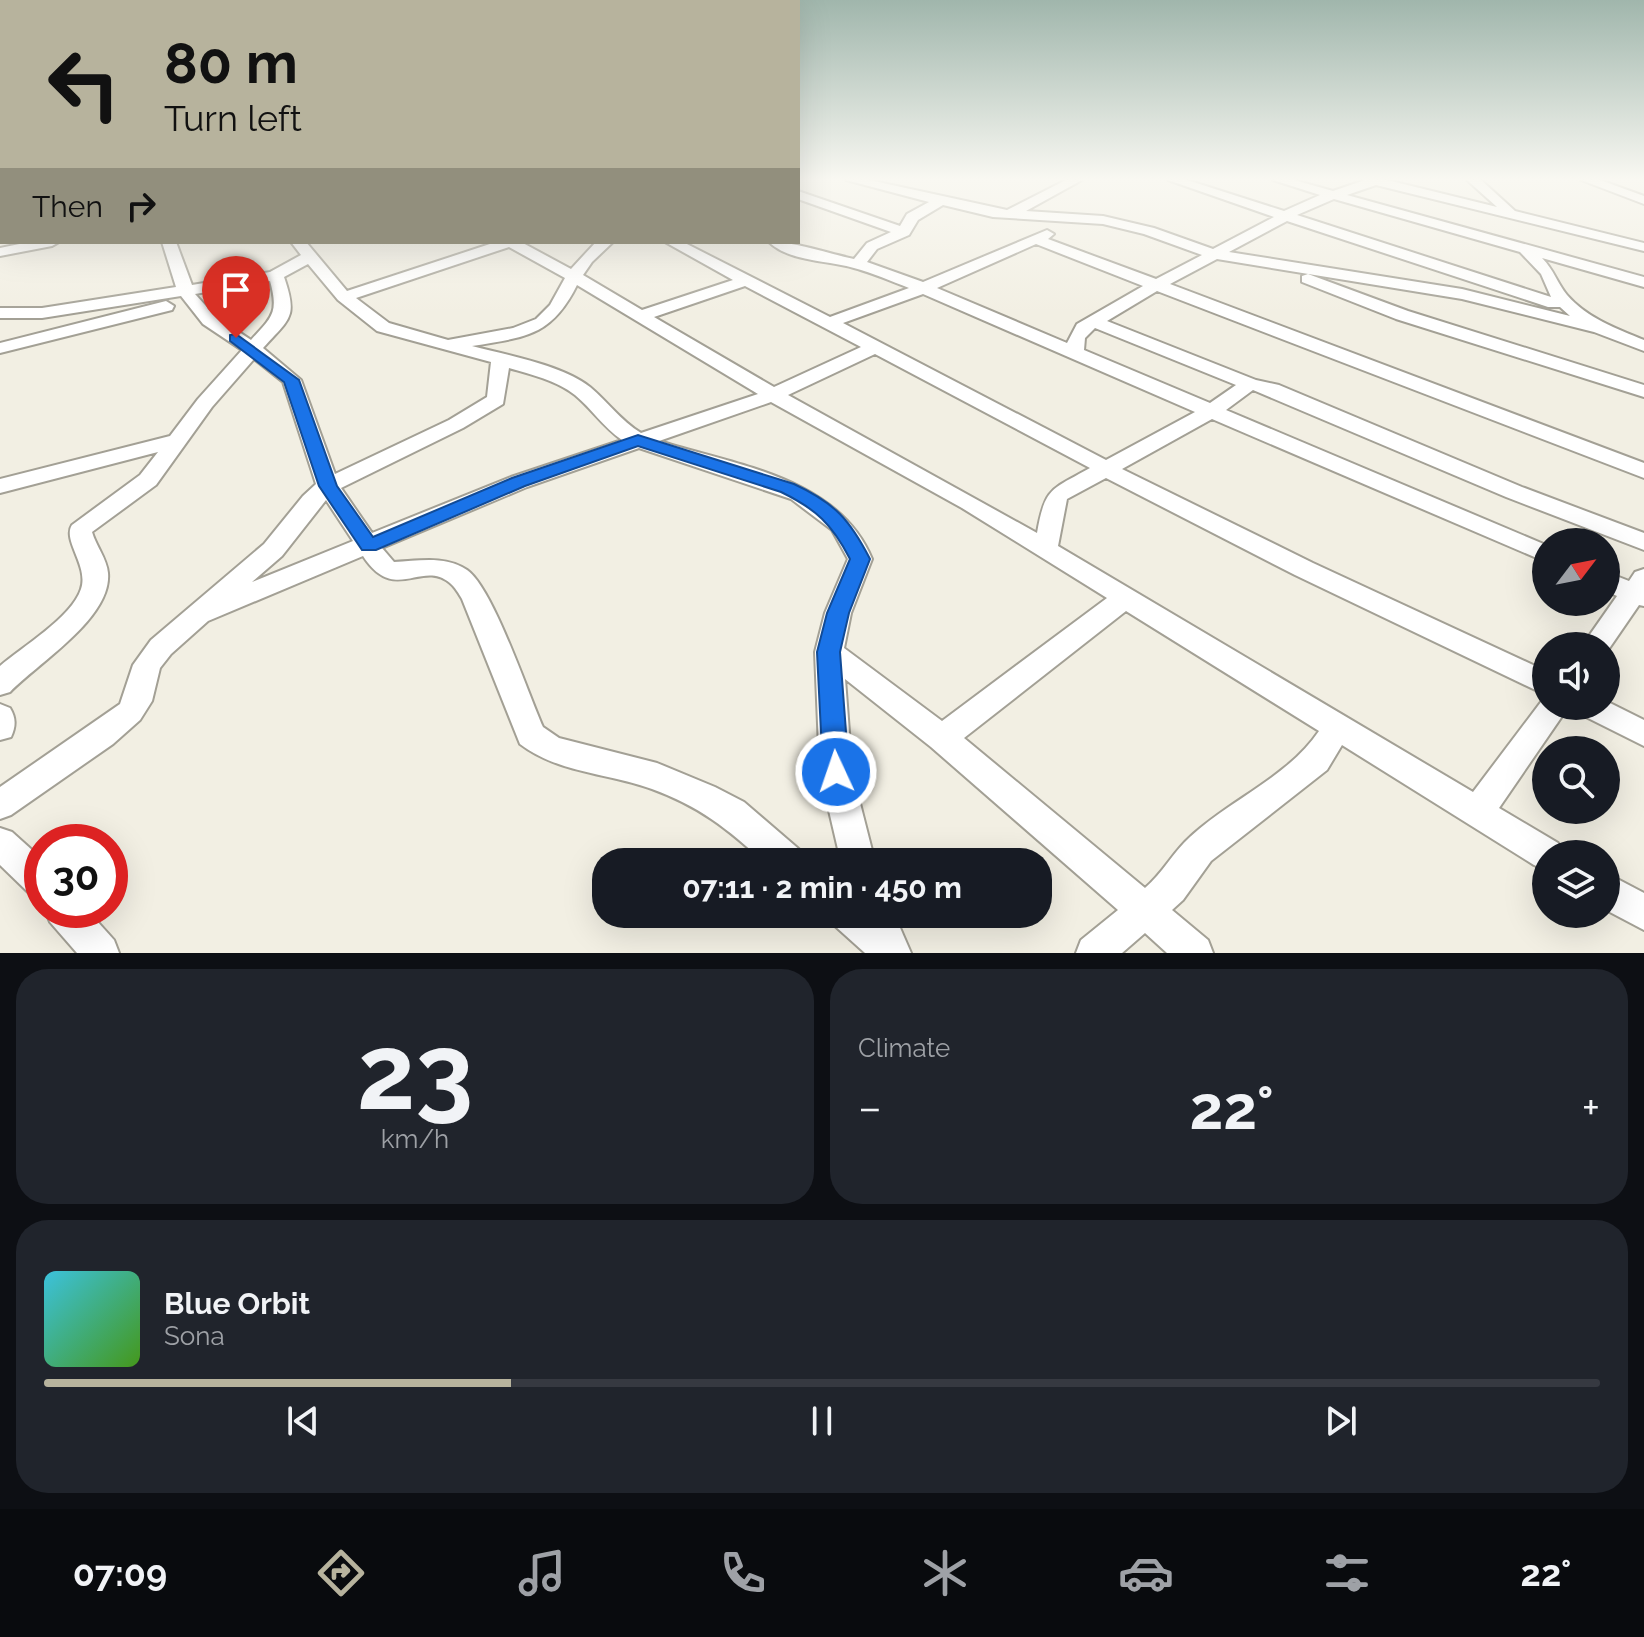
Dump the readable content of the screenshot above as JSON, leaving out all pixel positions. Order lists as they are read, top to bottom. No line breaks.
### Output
{"north":"top right","page":{"turn":["80 m","Turn left"],"then":"Then","limit":"30","trip":"07:11 · 2 min · 450 m","tile":[["23","km/h"],"Climate"],"heat":["−","22°","+"],"song":["Blue Orbit","Sona"],"tabs":["07:09","22°"]}}
